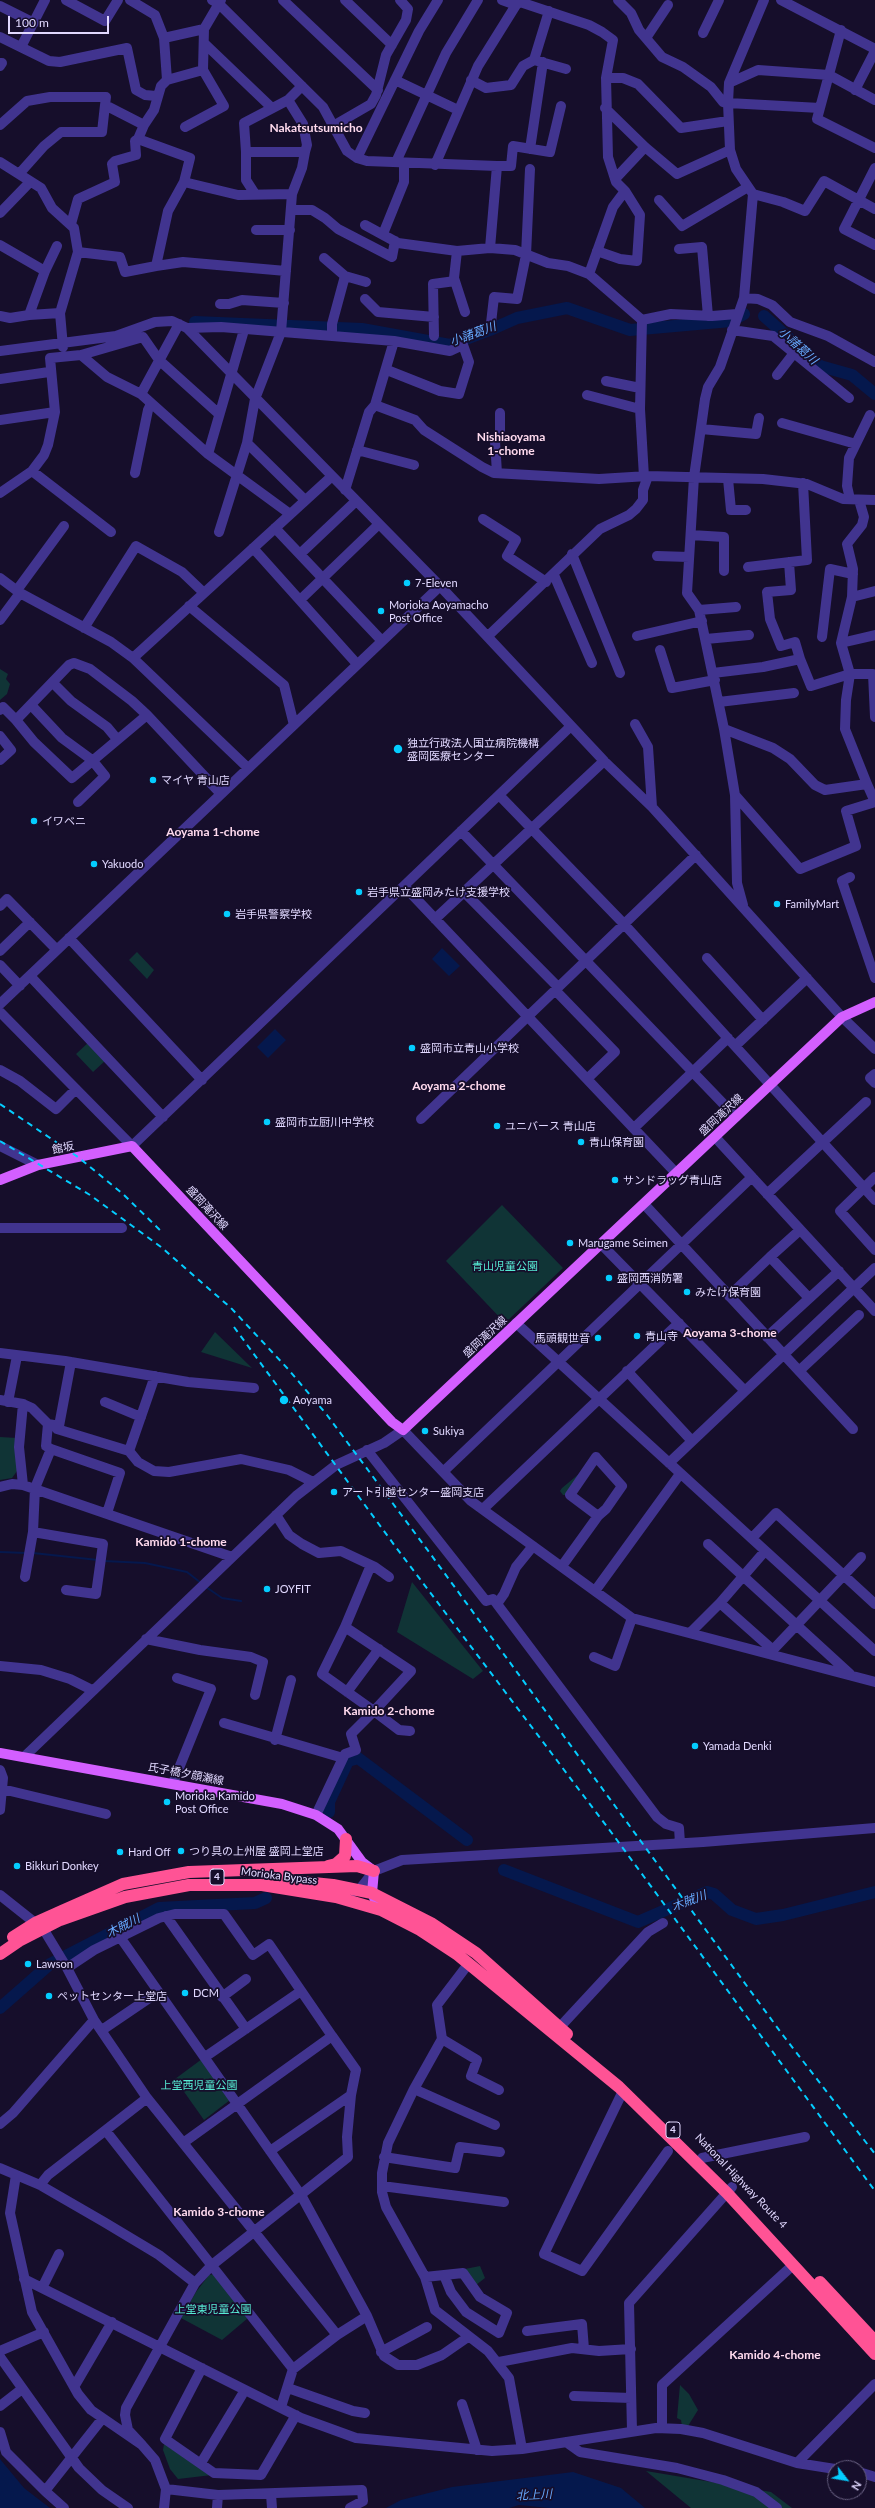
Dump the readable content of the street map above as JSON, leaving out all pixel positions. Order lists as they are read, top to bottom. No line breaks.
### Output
{"streets":{"highway":["Morioka Bypass","4","National Highway Route 4"],"main road":["盛岡滝沢線","館坂","氏子橋夕顔瀬線"]},"crossings":[["盛岡滝沢線","館坂"],["Morioka Bypass","National Highway Route 4"]],"districts":["Nakatsutsumicho","Nishiaoyama 1-chome","Aoyama 1-chome","Aoyama 2-chome","Aoyama 3-chome","Kamido 1-chome","Kamido 2-chome","Kamido 3-chome","Kamido 4-chome"],"water":["小諸葛川","木賊川","北上川"],"parks":["青山児童公園","上堂西児童公園","上堂東児童公園"],"places":["7-Eleven","Morioka Aoyamacho Post Office","独立行政法人国立病院機構 盛岡医療センター","マイヤ 青山店","イワベニ","Yakuodo","岩手県立盛岡みたけ支援学校","FamilyMart","岩手県警察学校","盛岡市立青山小学校","盛岡市立厨川中学校","ユニバース 青山店","青山保育園","サンドラッグ青山店","Marugame Seimen","盛岡西消防署","みたけ保育園","青山寺","馬頭観世音","Aoyama","Sukiya","アート引越センター盛岡支店","JOYFIT","Yamada Denki","Morioka Kamido Post Office","つり具の上州屋 盛岡上堂店","Hard Off","Bikkuri Donkey","Lawson","DCM","ペットセンター上堂店"],"scale_bar":"100 m","north":"bottom right"}
